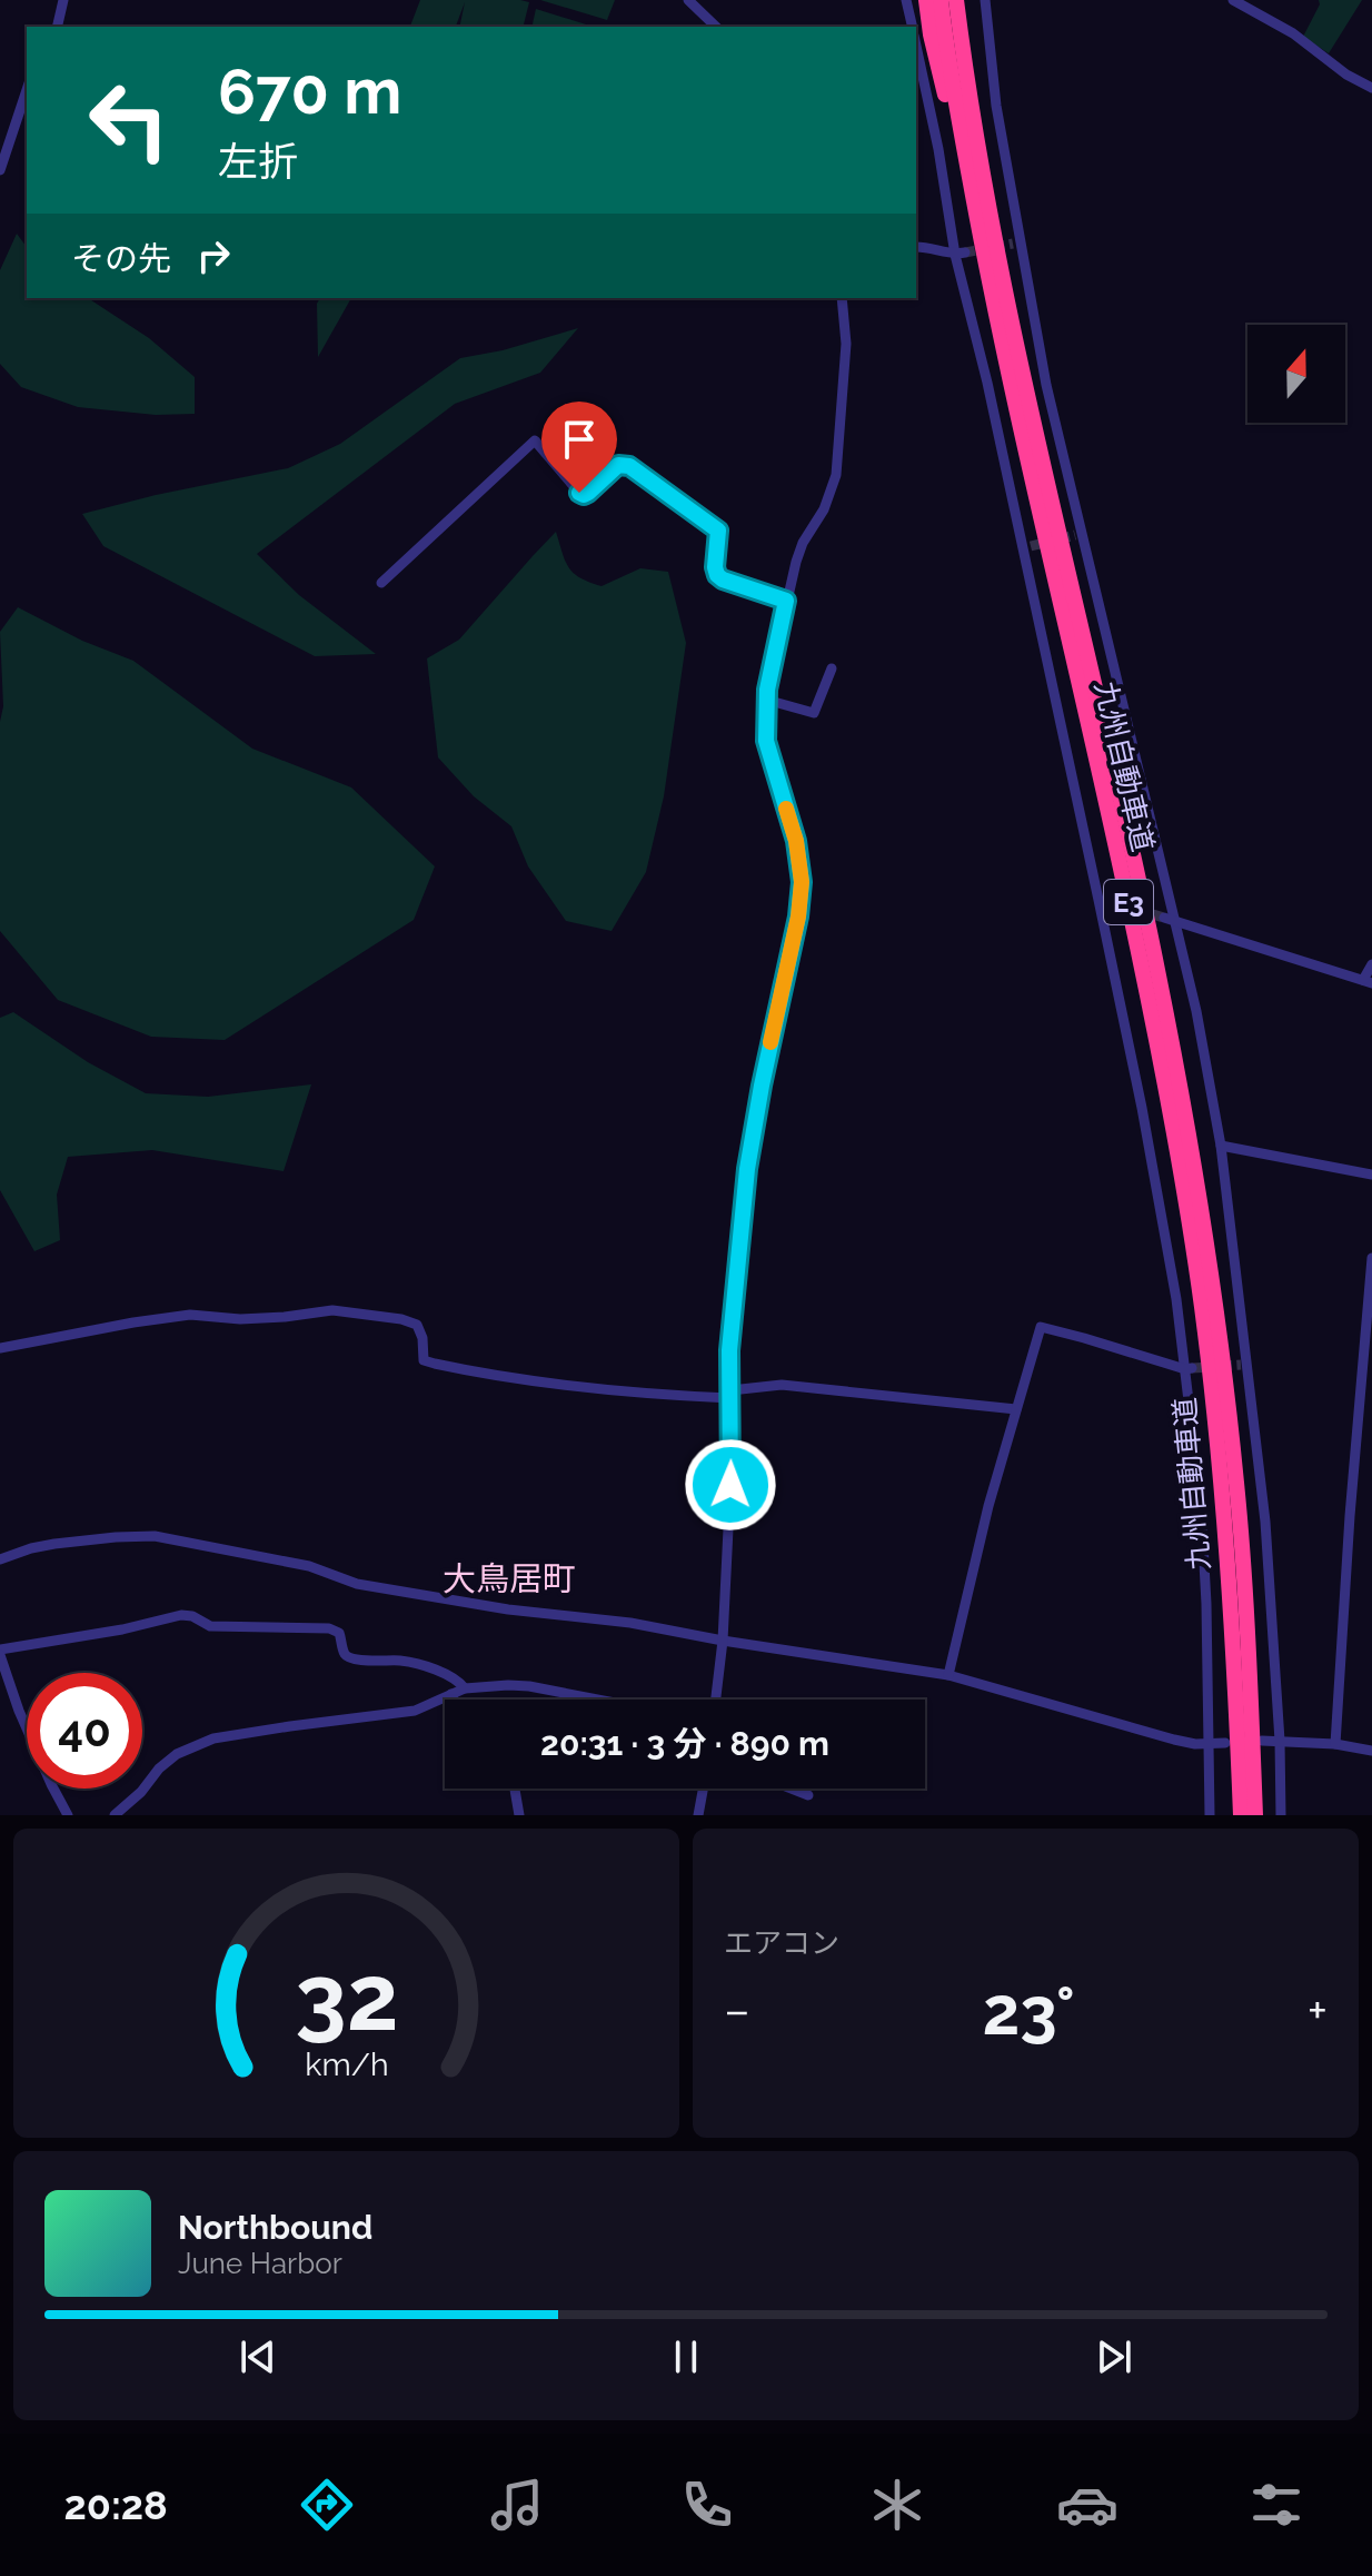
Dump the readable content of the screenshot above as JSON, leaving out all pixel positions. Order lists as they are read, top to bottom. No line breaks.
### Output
{"streets":{"highway":["九州自動車道","E3"]},"districts":["大鳥居町"],"north":"top","page":{"turn":["670 m","左折"],"then":"その先","limit":"40","trip":"20:31 · 3 分 · 890 m","tile":"エアコン","heat":["−","23°","+"],"song":["Northbound","June Harbor"],"tabs":"20:28","gauge":["32","km/h"]}}
